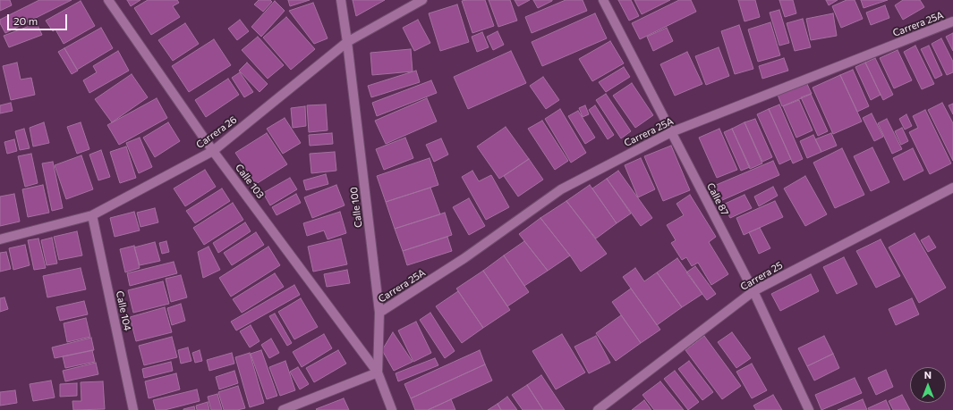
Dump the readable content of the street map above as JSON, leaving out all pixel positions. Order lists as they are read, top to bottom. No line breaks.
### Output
{"streets":{"street":["Carrera 25A","Carrera 26","Calle 103","Calle 87","Calle 100","Carrera 25","Calle 104"]},"crossings":[["Carrera 25A","Calle 87"],["Carrera 25A","Calle 100"],["Carrera 26","Calle 103"],["Carrera 26","Calle 100"],["Carrera 26","Calle 104"],["Calle 103","Calle 100"],["Calle 87","Carrera 25"]],"scale_bar":"20 m","north":"top"}
